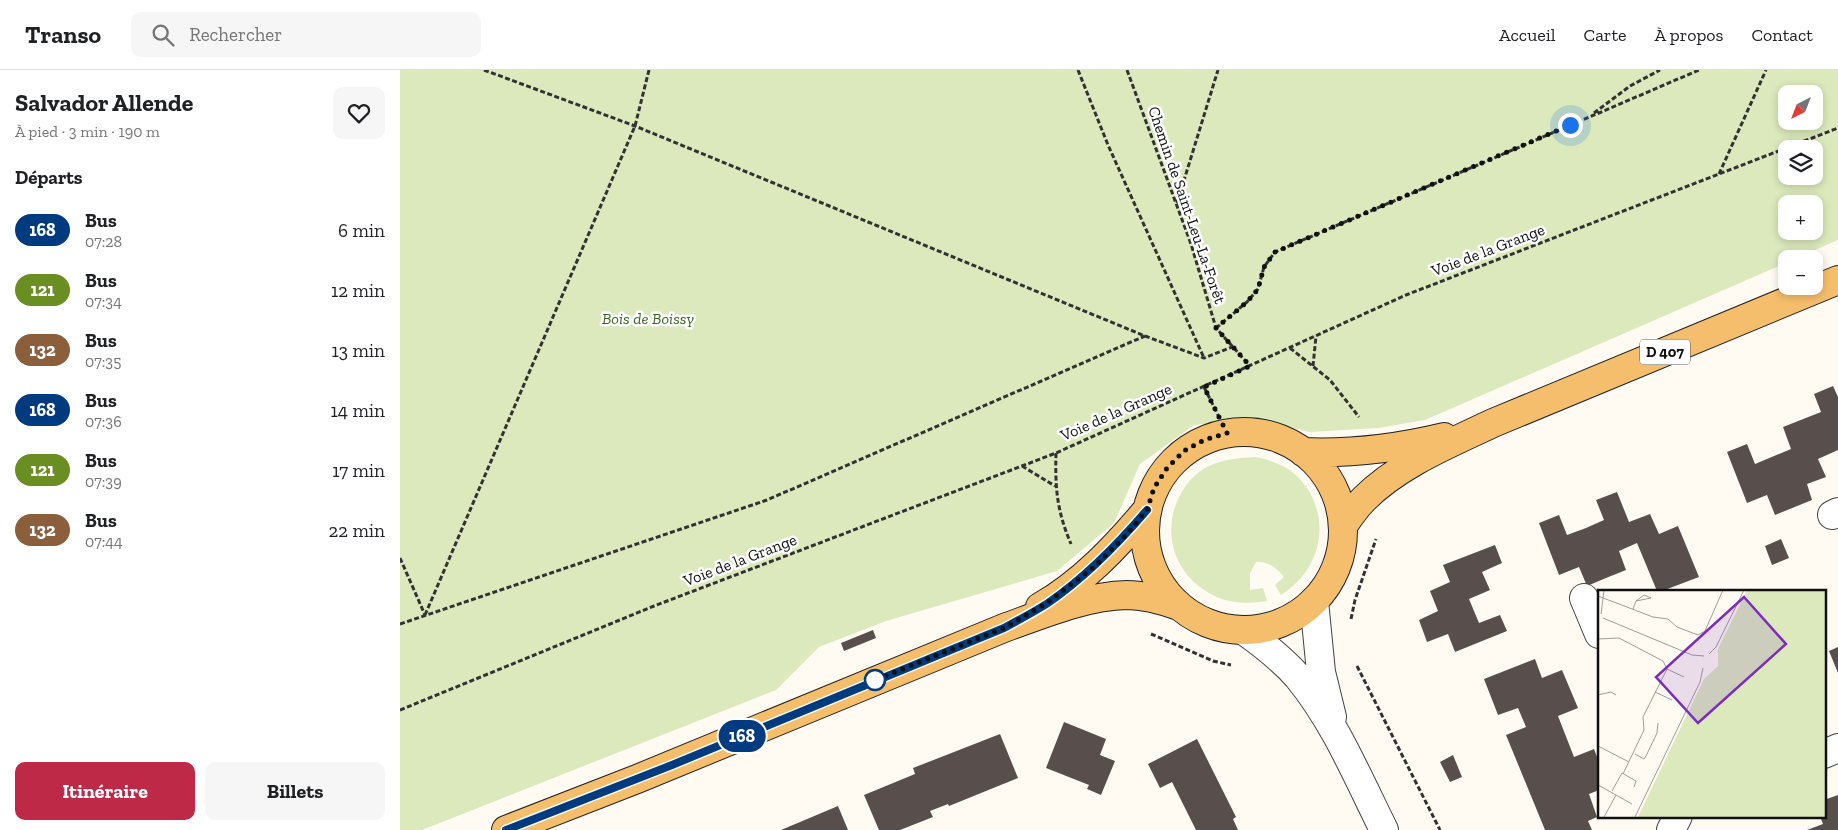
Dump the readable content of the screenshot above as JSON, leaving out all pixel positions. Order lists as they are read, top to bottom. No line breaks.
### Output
{"streets":{"main road":["D 407"],"path":["Chemin de Saint-Leu-La-Forêt","Voie de la Grange"]},"crossings":[["Chemin de Saint-Leu-La-Forêt","Voie de la Grange"]],"parks":["Bois de Boissy"],"lines":["bus line 168"],"north":"bottom left","page":{"header":"Transo","search":"Rechercher","nav":["Accueil","Carte","À propos","Contact"],"heading":[["Salvador Allende","À pied · 3 min · 190 m"],"Départs"],"on_map":"168","map_buttons":["+","−"],"list":[{"mark":"168","name":"Bus","note":"07:28","value":"6 min"},{"mark":"121","name":"Bus","note":"07:34","value":"12 min"},{"mark":"132","name":"Bus","note":"07:35","value":"13 min"},{"mark":"168","name":"Bus","note":"07:36","value":"14 min"},{"mark":"121","name":"Bus","note":"07:39","value":"17 min"},{"mark":"132","name":"Bus","note":"07:44","value":"22 min"}],"buttons":["Itinéraire","Billets"]}}
